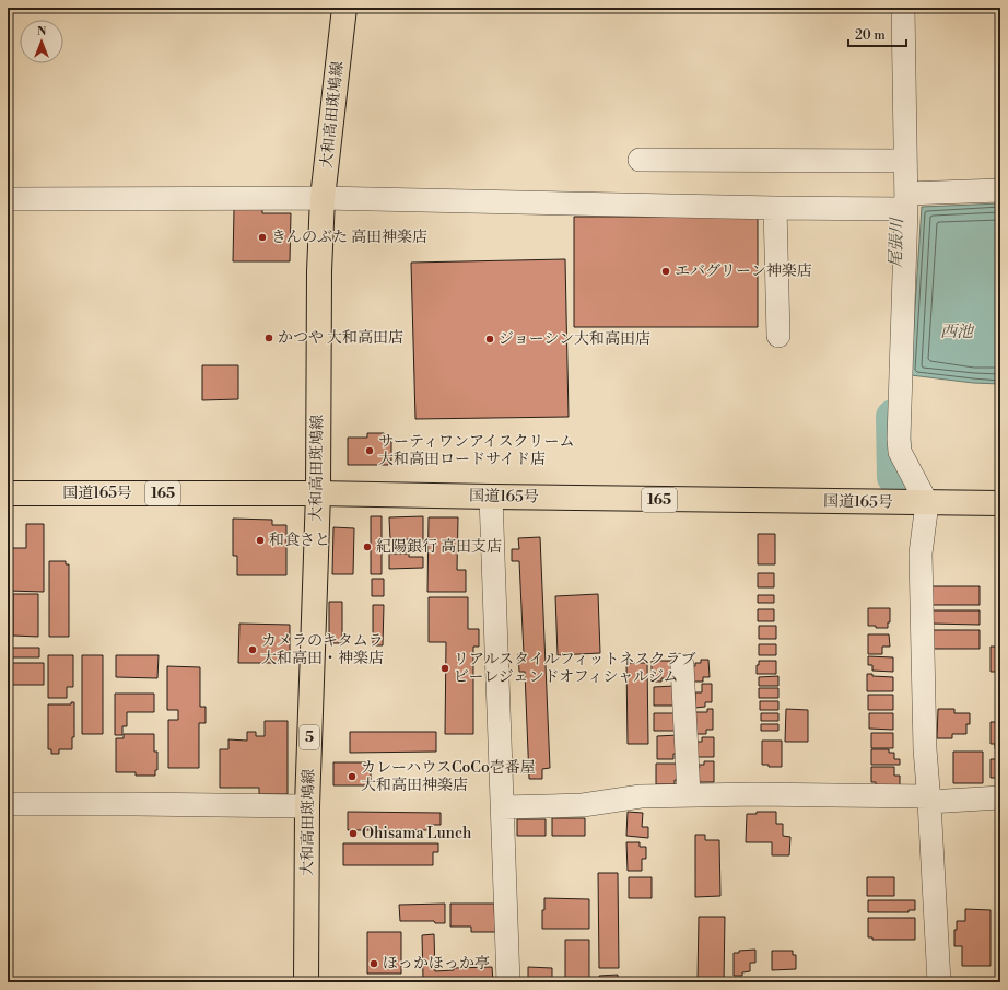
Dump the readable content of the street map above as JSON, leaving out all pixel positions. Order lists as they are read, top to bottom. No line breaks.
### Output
{"streets":{"main road":["大和高田斑鳩線","国道165号","165","5"]},"crossings":[["大和高田斑鳩線","国道165号"]],"water":["尾張川","西池"],"places":["きんのぶた 高田神楽店","エバグリーン神楽店","かつや 大和高田店","ジョーシン大和高田店","サーティワンアイスクリーム 大和高田ロードサイド店","和食さと","紀陽銀行 高田支店","カメラのキタムラ 大和高田・神楽店","リアルスタイルフィットネスクラブ ビーレジェンドオフィシャルジム","カレーハウスCoCo壱番屋 大和高田神楽店","Ohisama Lunch","ほっかほっか亭"],"scale_bar":"20 m","north":"top"}
